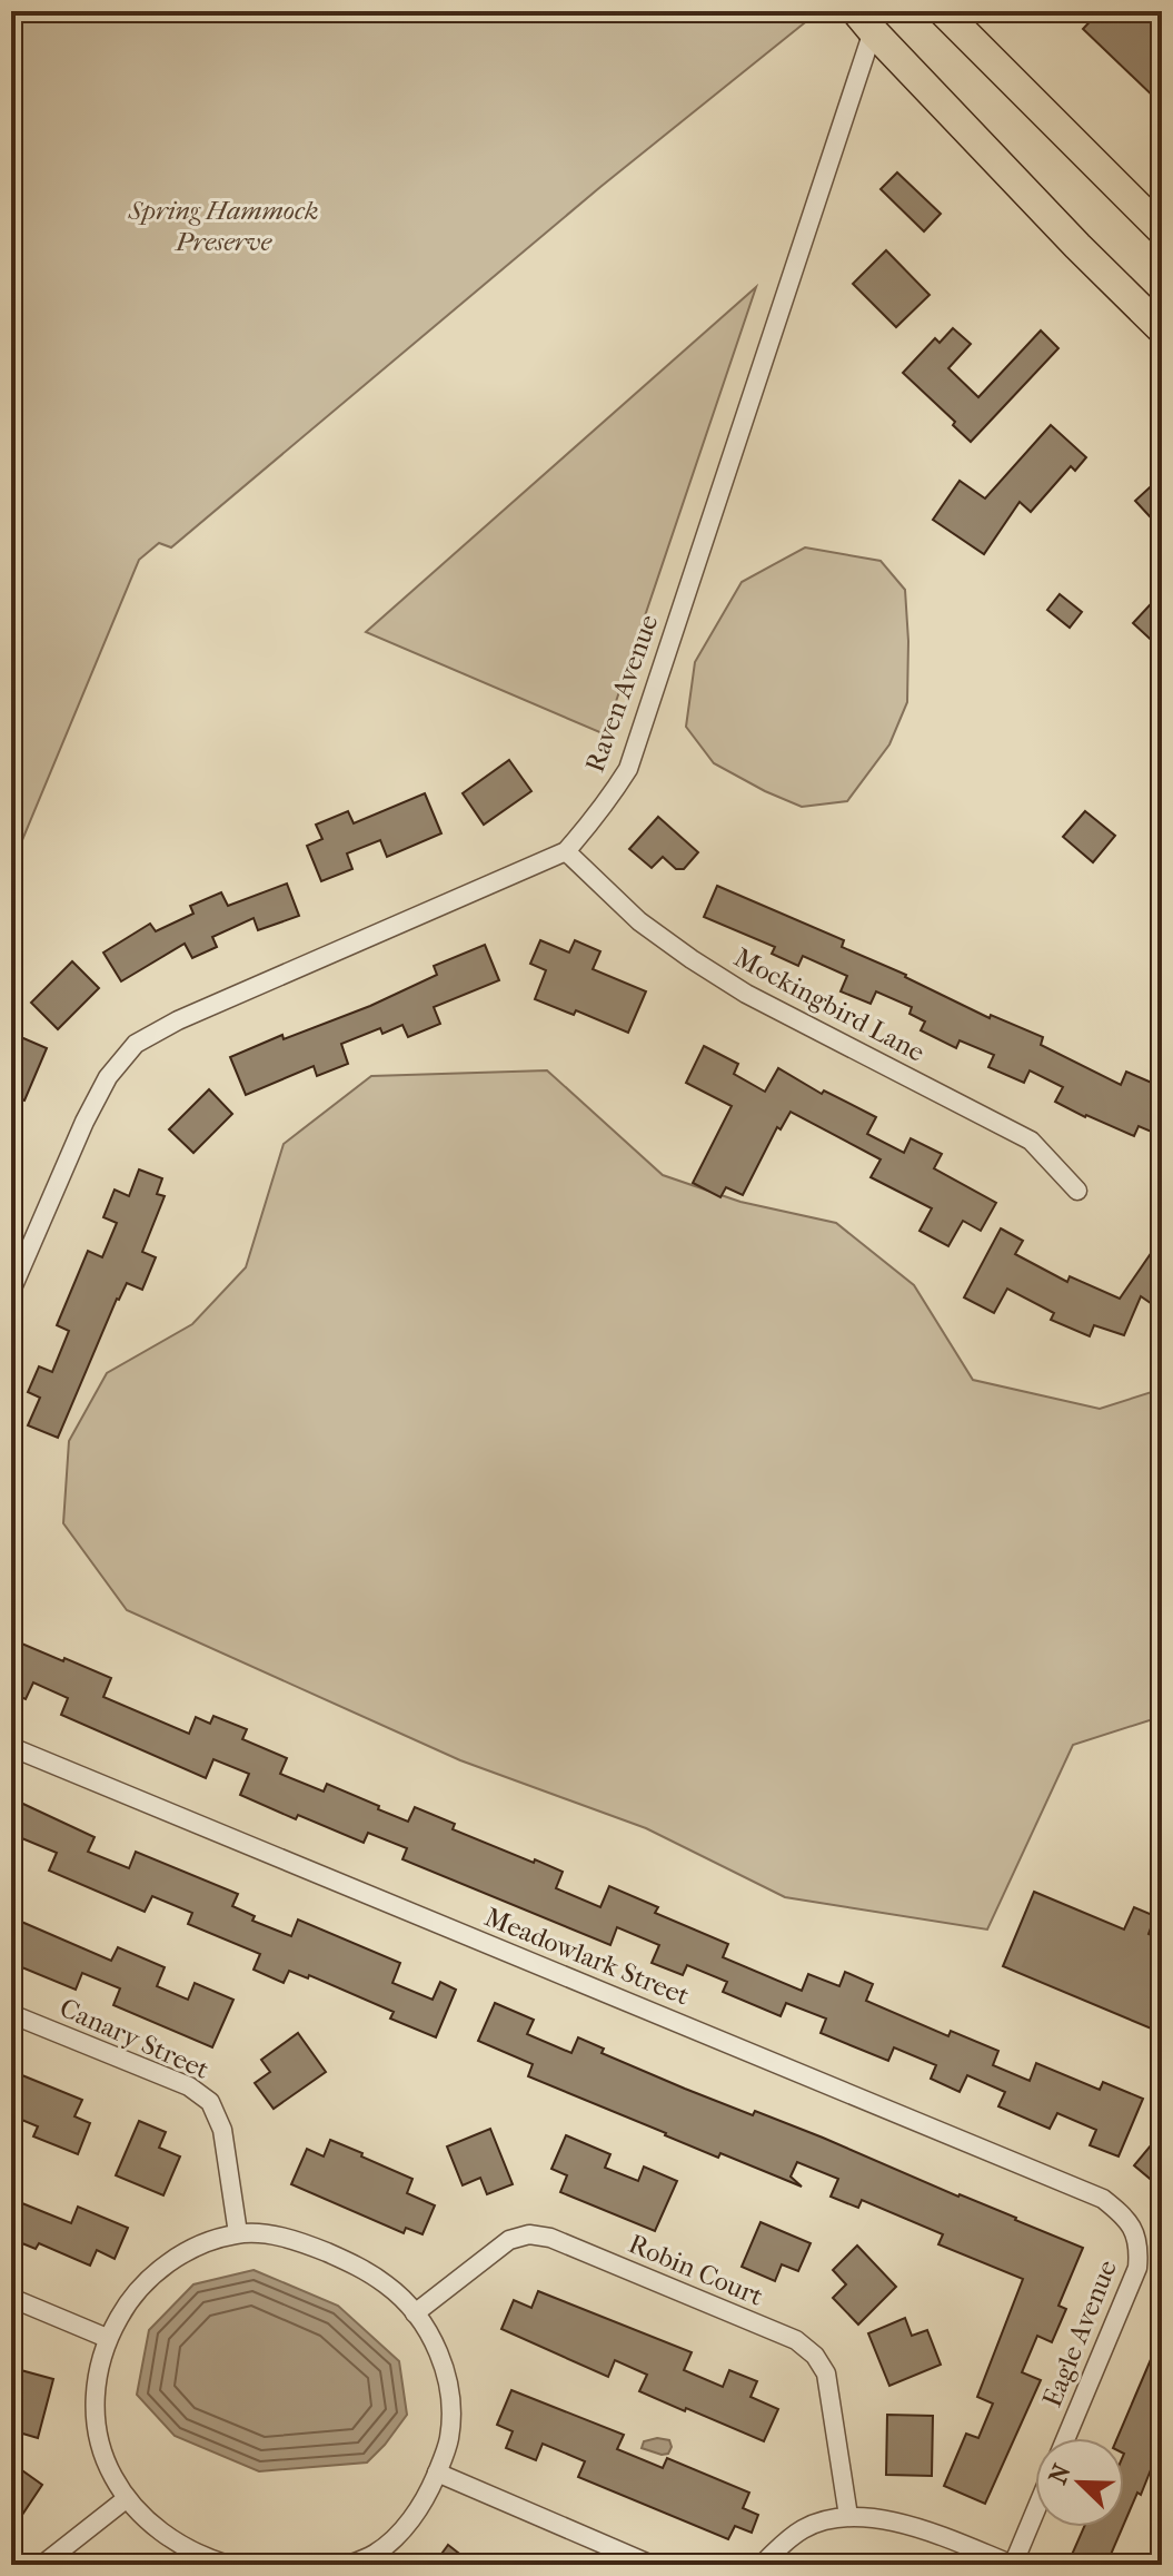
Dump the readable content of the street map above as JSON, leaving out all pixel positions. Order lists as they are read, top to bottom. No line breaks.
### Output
{"streets":{"street":["Raven Avenue","Mockingbird Lane","Meadowlark Street","Canary Street","Robin Court","Eagle Avenue"]},"crossings":[["Raven Avenue","Mockingbird Lane"],["Meadowlark Street","Eagle Avenue"]],"parks":["Spring Hammock Preserve"],"north":"top left"}
